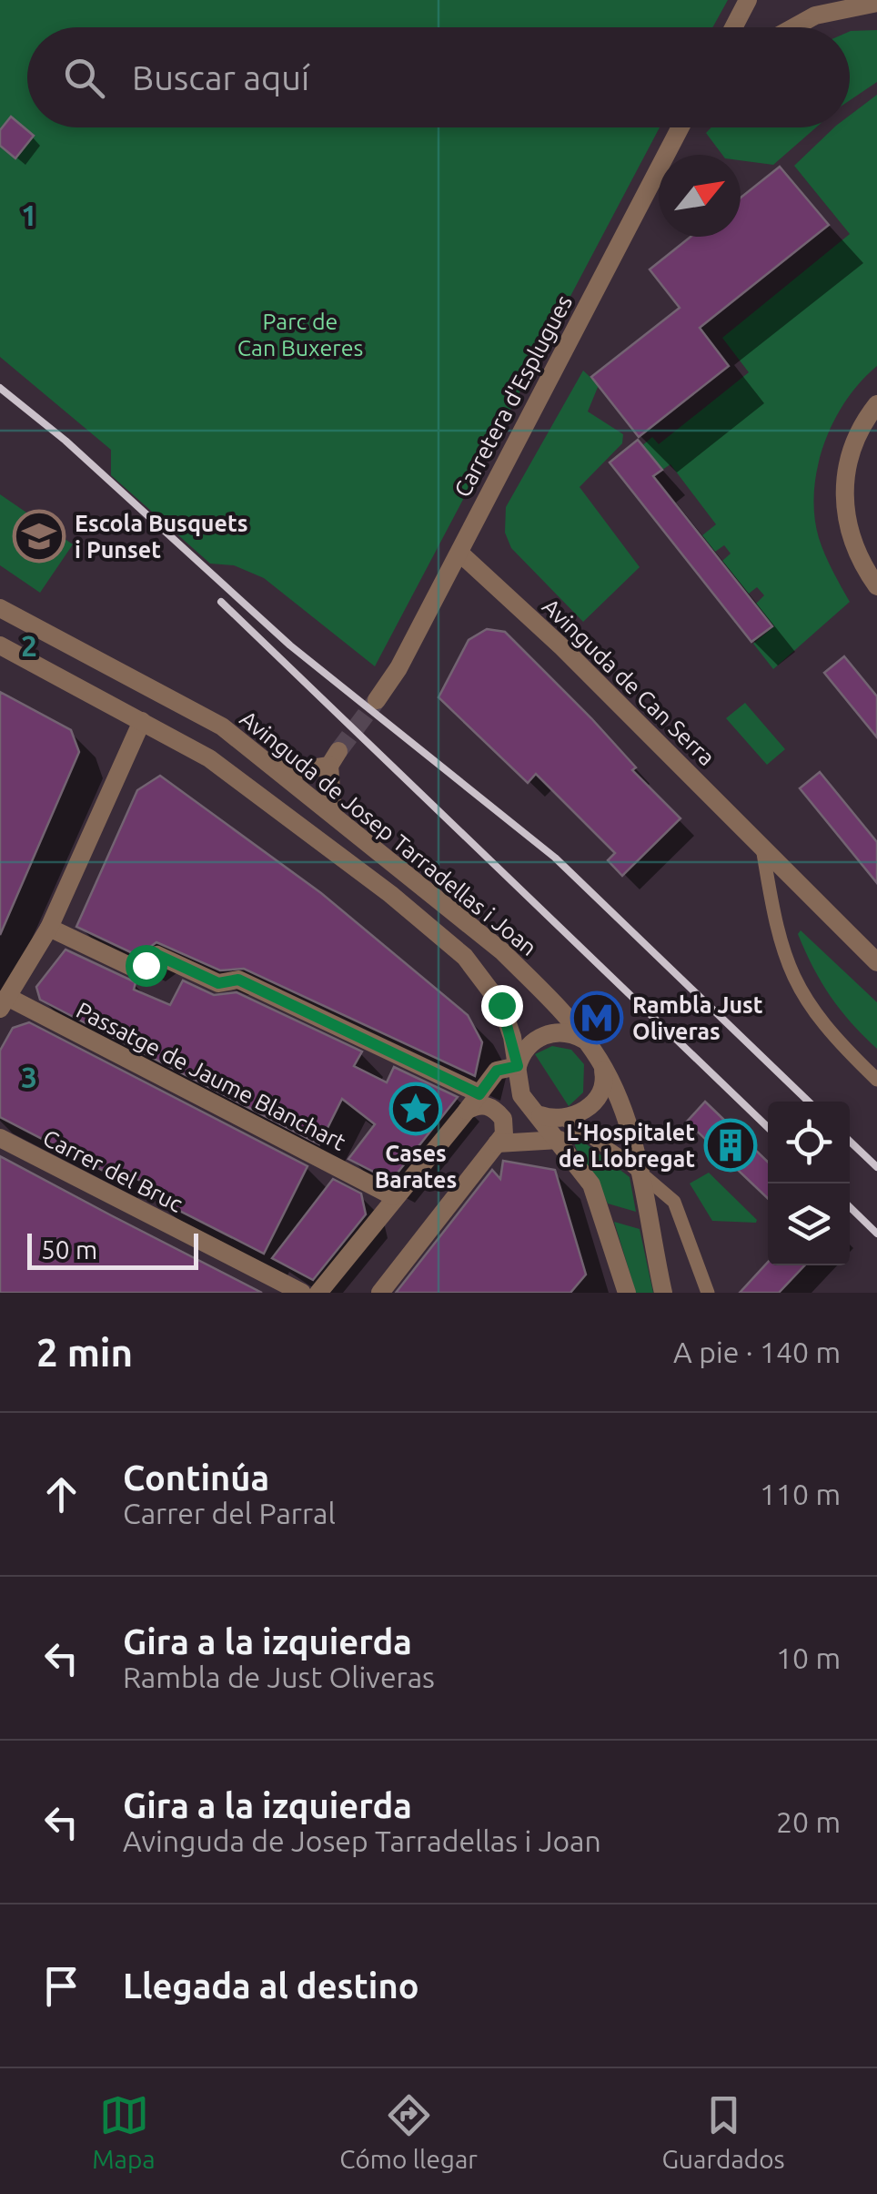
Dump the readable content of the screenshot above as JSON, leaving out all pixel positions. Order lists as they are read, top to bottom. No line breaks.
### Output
{"streets":{"street":["Carretera d'Esplugues","Avinguda de Can Serra","Avinguda de Josep Tarradellas i Joan","Passatge de Jaume Blanchart","Carrer del Bruc"]},"crossings":[["Carretera d'Esplugues","Avinguda de Can Serra"]],"parks":["Parc de Can Buxeres"],"places":{"school or university":["Escola Busquets i Punset"],"metro station":["Rambla Just Oliveras"],"place":["Cases Barates"],"building":["L’Hospitalet de Llobregat"]},"scale_bar":"50 m","north":"top right","page":{"search":"Buscar aquí","scale":"50 m","heading":["2 min","A pie · 140 m"],"list":[["Continúa","Carrer del Parral","110 m"],["Gira a la izquierda","Rambla de Just Oliveras","10 m"],["Gira a la izquierda","Avinguda de Josep Tarradellas i Joan","20 m"],"Llegada al destino"],"nav":["Mapa","Cómo llegar","Guardados"]},"grid":{"rows":["1","2","3"]}}
